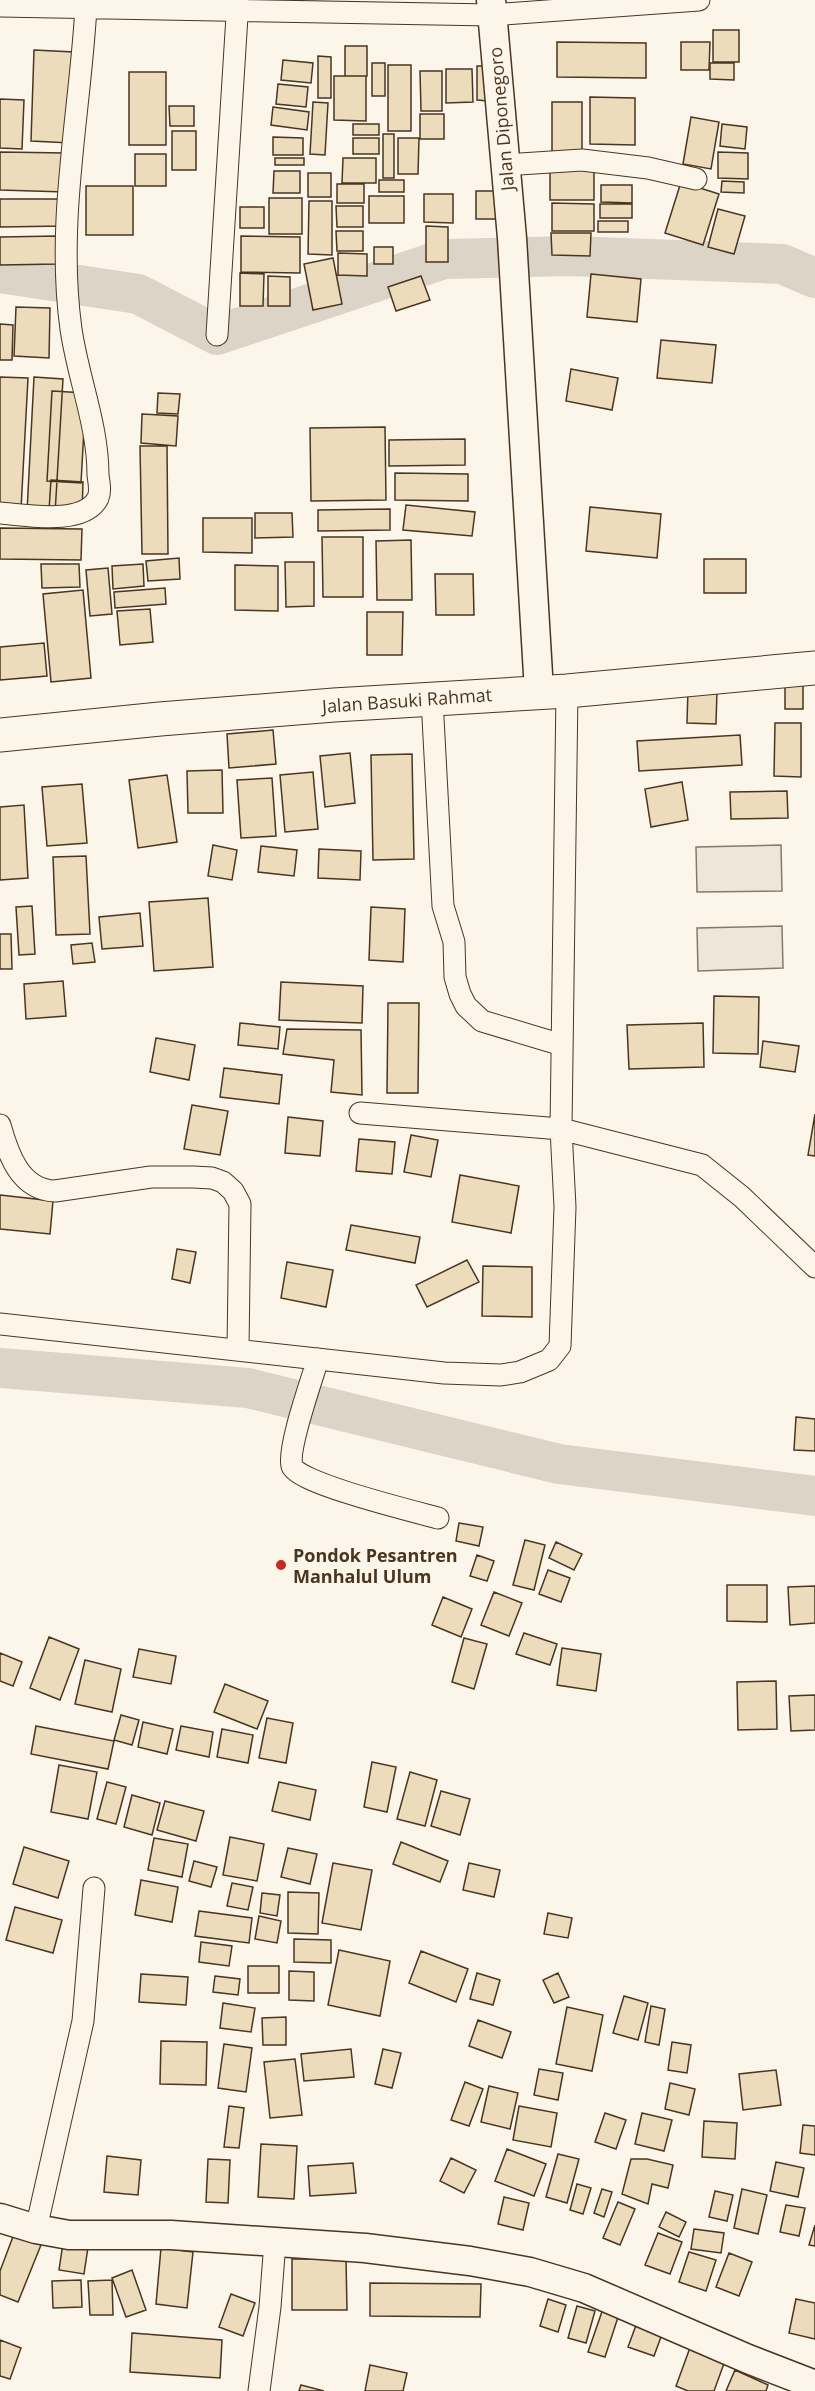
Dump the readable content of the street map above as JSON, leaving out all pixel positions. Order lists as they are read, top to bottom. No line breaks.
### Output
{"streets":{"main road":["Jalan Basuki Rahmat"],"street":["Jalan Diponegoro"]},"crossings":[["Jalan Diponegoro","Jalan Basuki Rahmat"]],"places":["Pondok Pesantren Manhalul Ulum"]}
